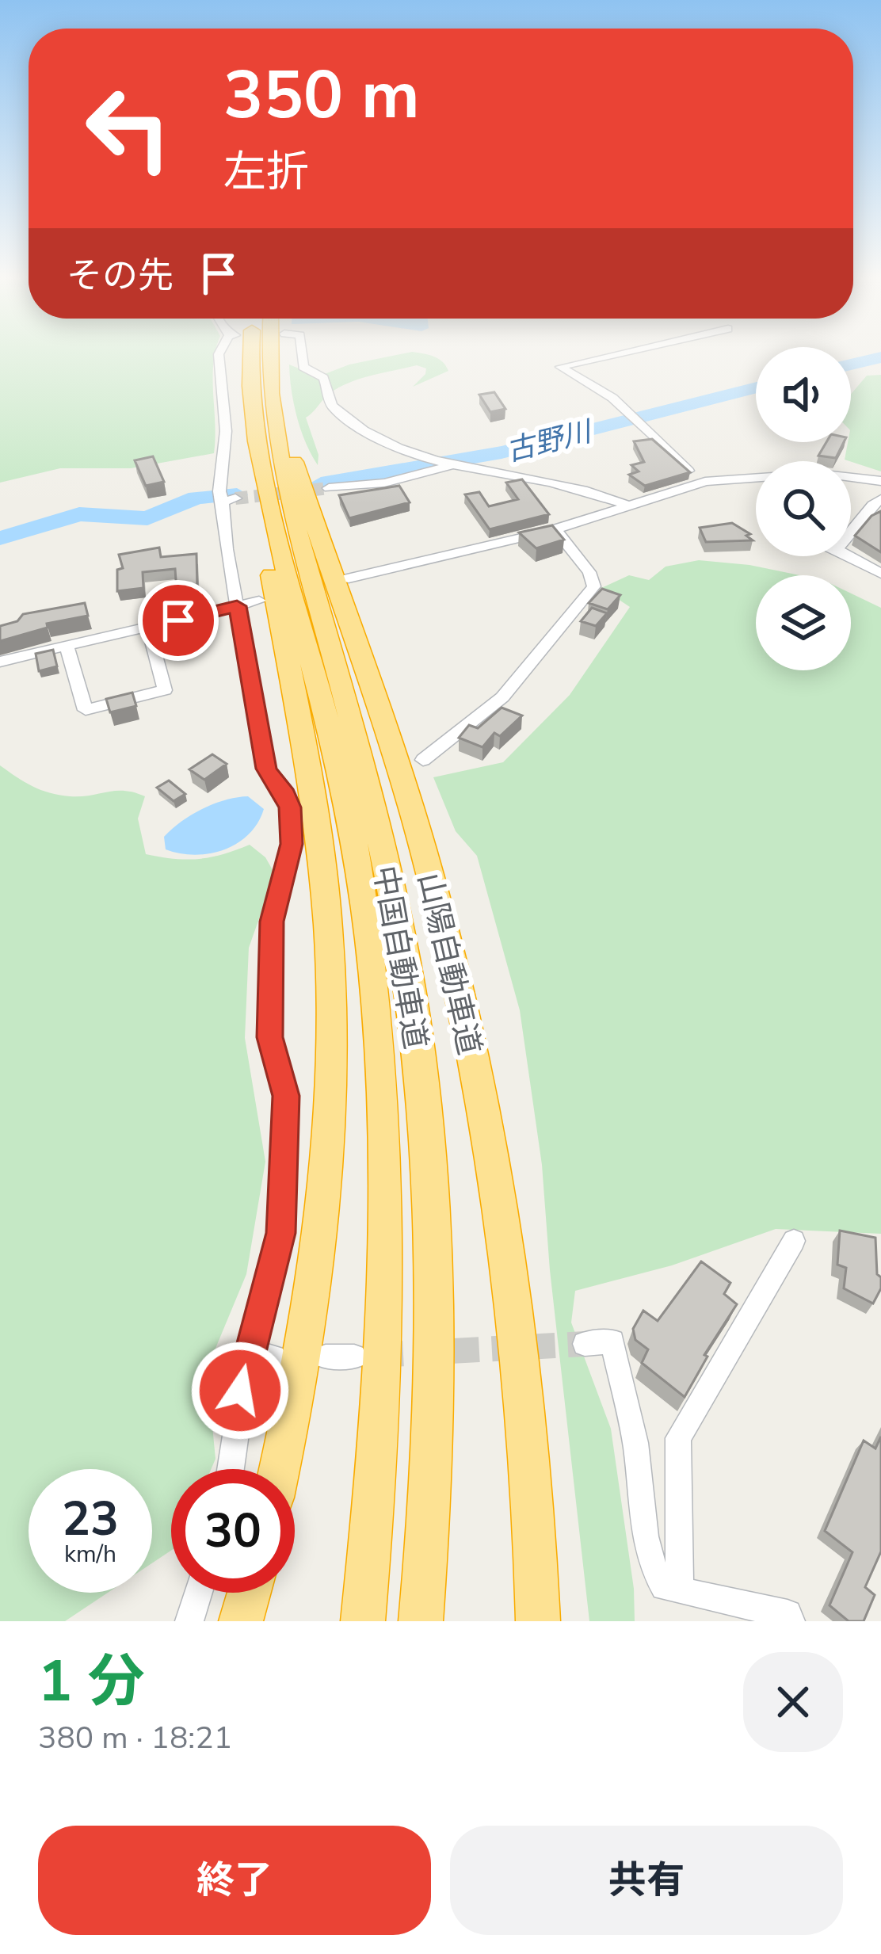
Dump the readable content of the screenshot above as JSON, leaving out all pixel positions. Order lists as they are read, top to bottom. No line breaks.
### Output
{"streets":{"highway":["中国自動車道","山陽自動車道"]},"water":["古野川"],"page":{"turn":["350 m","左折"],"then":"その先","speed":"23 km/h","limit":"30","heading":["1 分","380 m · 18:21"],"buttons":["終了","共有"]}}
